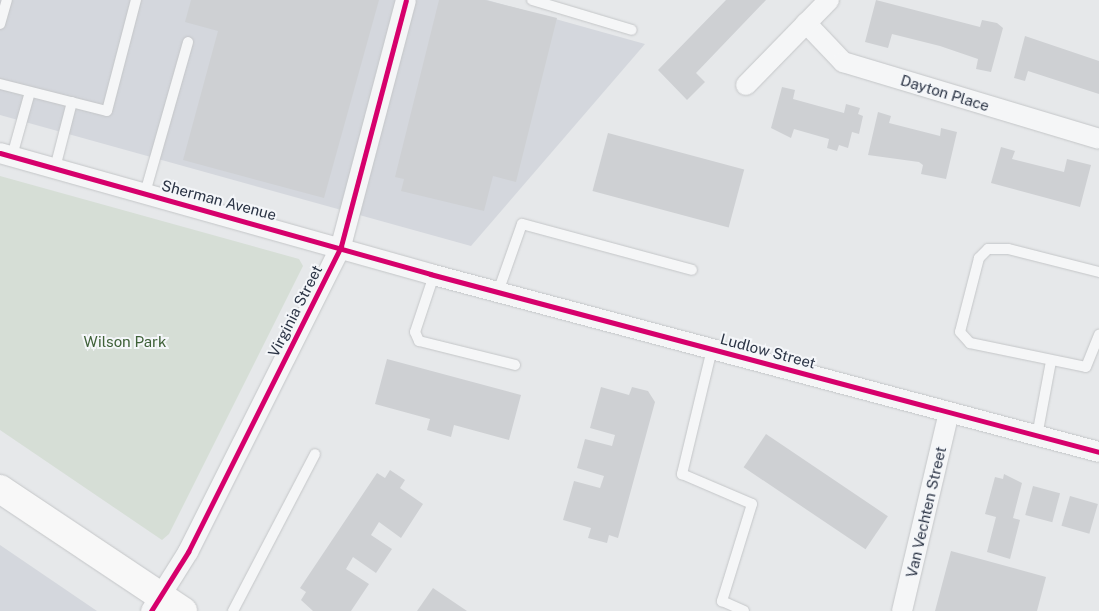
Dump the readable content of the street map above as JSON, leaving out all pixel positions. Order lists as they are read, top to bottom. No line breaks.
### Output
{"streets":{"street":["Dayton Place","Sherman Avenue","Virginia Street","Ludlow Street","Van Vechten Street"]},"crossings":[["Sherman Avenue","Virginia Street"],["Sherman Avenue","Ludlow Street"],["Ludlow Street","Van Vechten Street"]],"parks":["Wilson Park"]}
